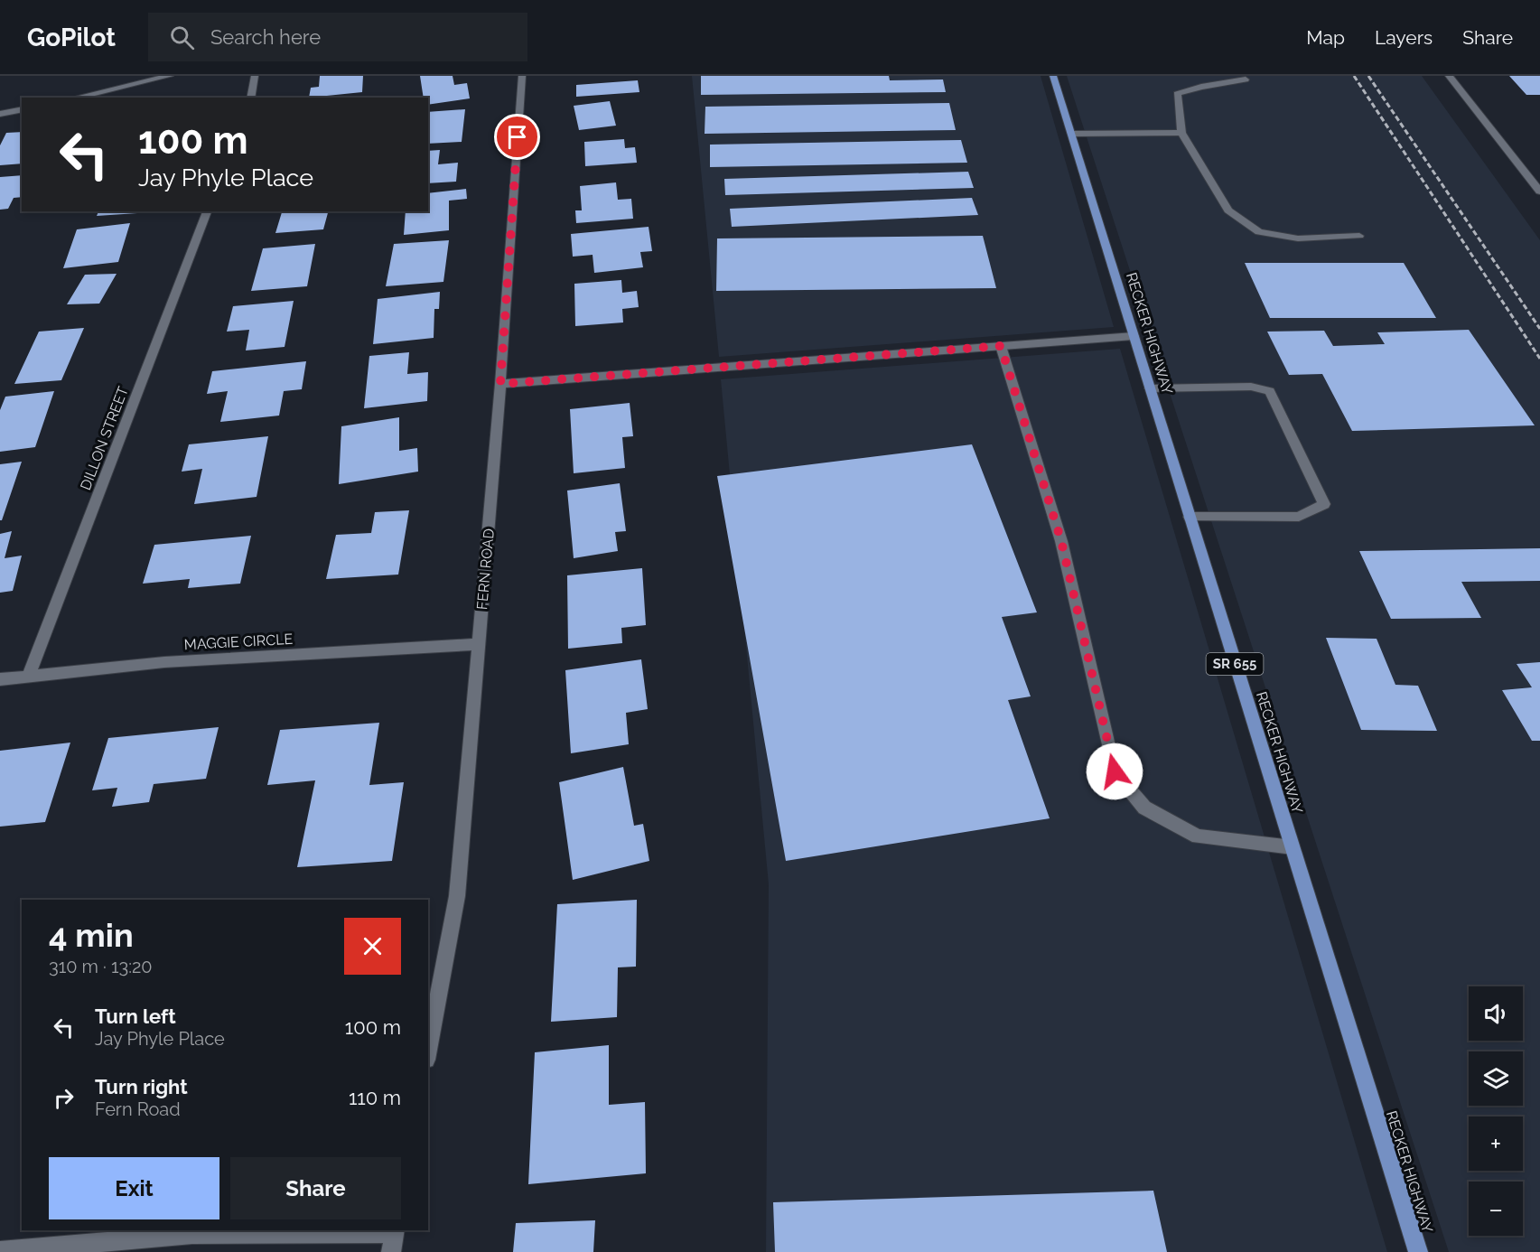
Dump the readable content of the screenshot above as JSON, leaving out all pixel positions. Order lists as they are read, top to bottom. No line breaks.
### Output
{"streets":{"main road":["RECKER HIGHWAY","SR 655"],"street":["DILLON STREET","FERN ROAD","MAGGIE CIRCLE"]},"crossings":[["DILLON STREET","MAGGIE CIRCLE"],["FERN ROAD","MAGGIE CIRCLE"]],"page":{"header":"GoPilot","search":"Search here","nav":["Map","Layers","Share"],"turn":["100 m","Jay Phyle Place"],"heading":["4 min","310 m · 13:20"],"map_buttons":["+","−"],"list":[{"name":"Turn left","note":"Jay Phyle Place","value":"100 m"},{"name":"Turn right","note":"Fern Road","value":"110 m"}],"buttons":["Exit","Share"]}}
